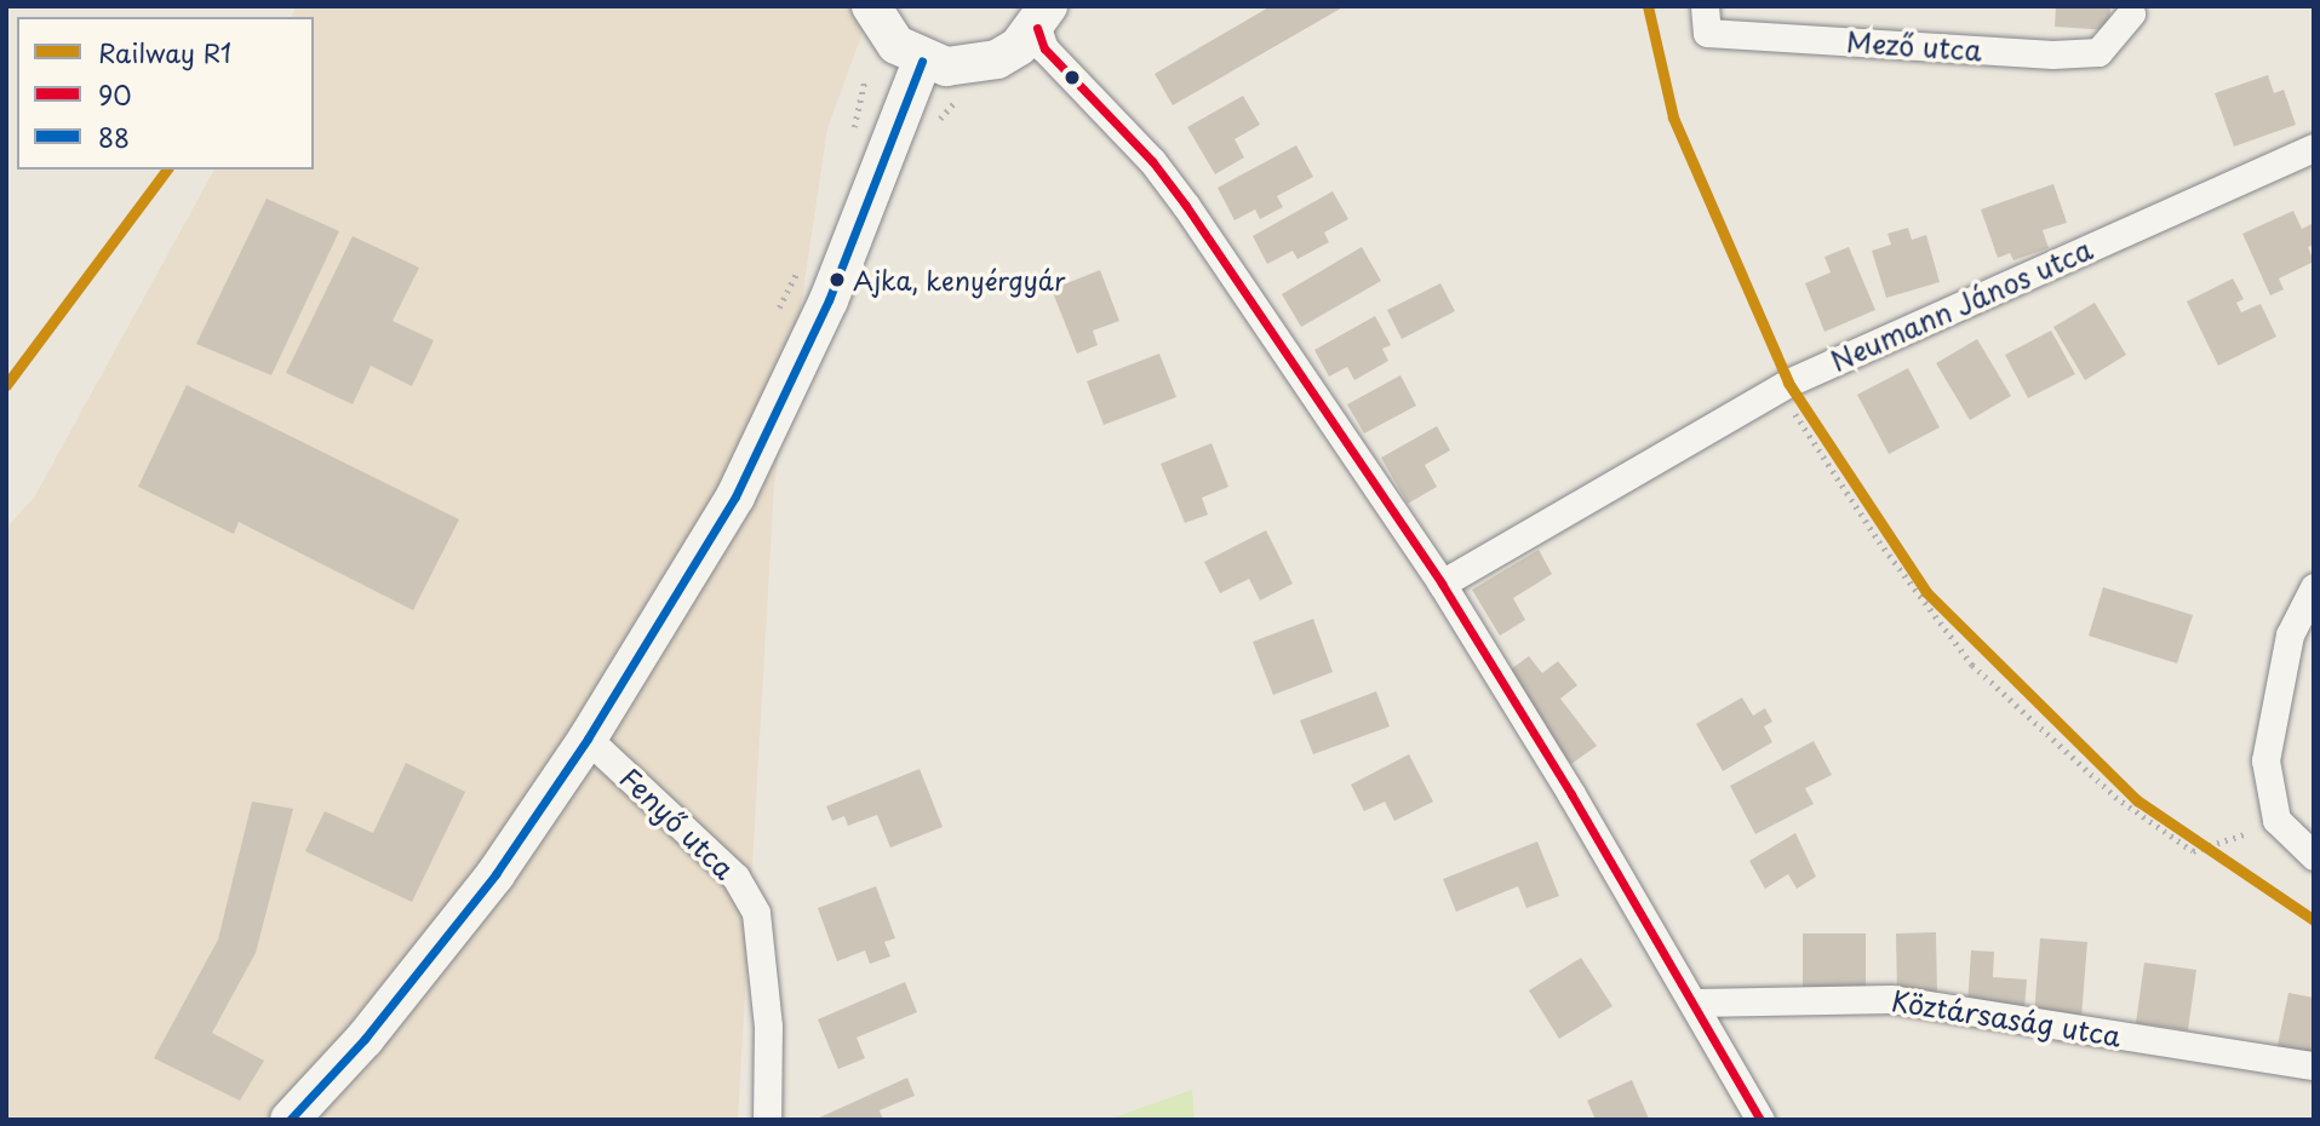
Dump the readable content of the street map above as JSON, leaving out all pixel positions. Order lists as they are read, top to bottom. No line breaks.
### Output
{"streets":{"street":["Mező utca","Neumann János utca","Fenyő utca","Köztársaság utca"]},"places":["Ajka, kenyérgyár"],"lines":["rail line R1","transit line 90","transit line 88"],"legend":["Railway R1","90","88"]}
